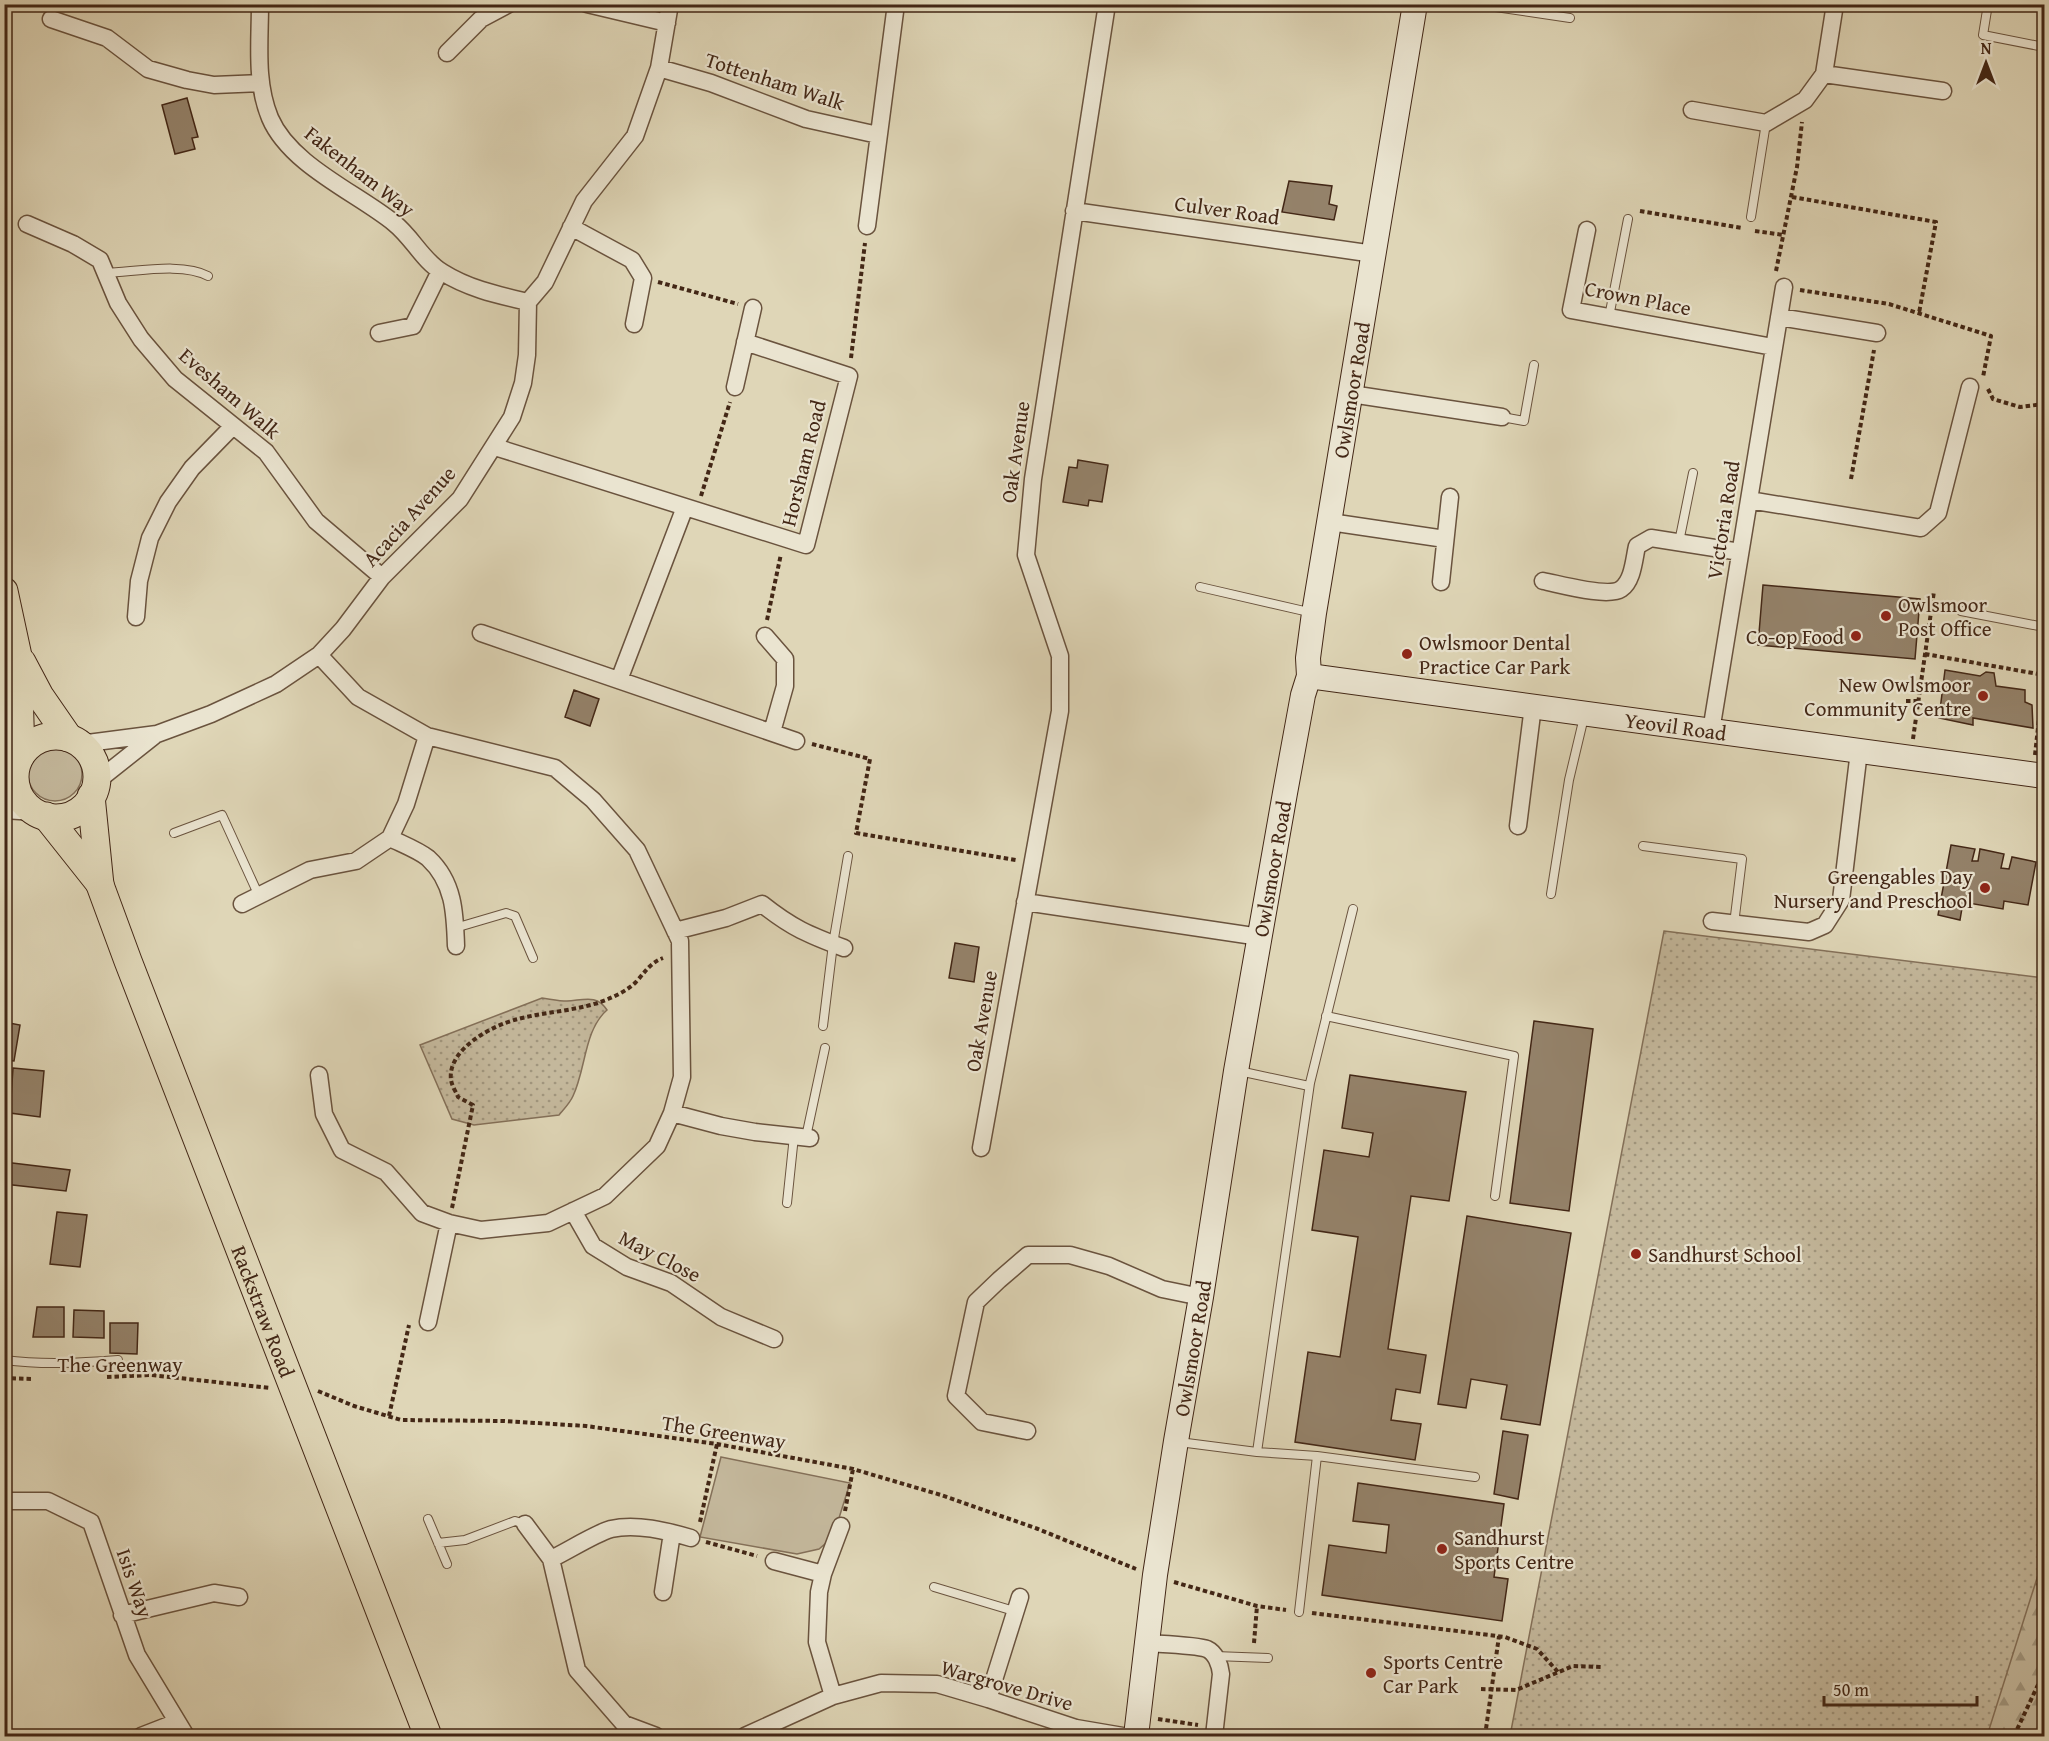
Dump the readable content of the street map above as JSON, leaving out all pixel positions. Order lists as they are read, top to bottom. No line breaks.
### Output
{"streets":{"main road":["Rackstraw Road"],"street":["Tottenham Walk","Fakenham Way","Culver Road","Crown Place","Owlsmoor Road","Evesham Walk","Oak Avenue","Horsham Road","Acacia Avenue","Victoria Road","Yeovil Road","May Close","Isis Way","Wargrove Drive"],"path":["The Greenway"]},"crossings":[["Fakenham Way","Acacia Avenue"],["Culver Road","Owlsmoor Road"],["Culver Road","Oak Avenue"],["Crown Place","Victoria Road"],["Owlsmoor Road","Yeovil Road"],["Evesham Walk","Acacia Avenue"],["Horsham Road","Acacia Avenue"],["Acacia Avenue","Rackstraw Road"],["Victoria Road","Yeovil Road"]],"places":["Owlsmoor Post Office","Co-op Food","Owlsmoor Dental Practice Car Park","New Owlsmoor Community Centre","Greengables Day Nursery and Preschool","Sandhurst School","Sandhurst Sports Centre","Sports Centre Car Park"],"scale_bar":"50 m","north":"top"}
